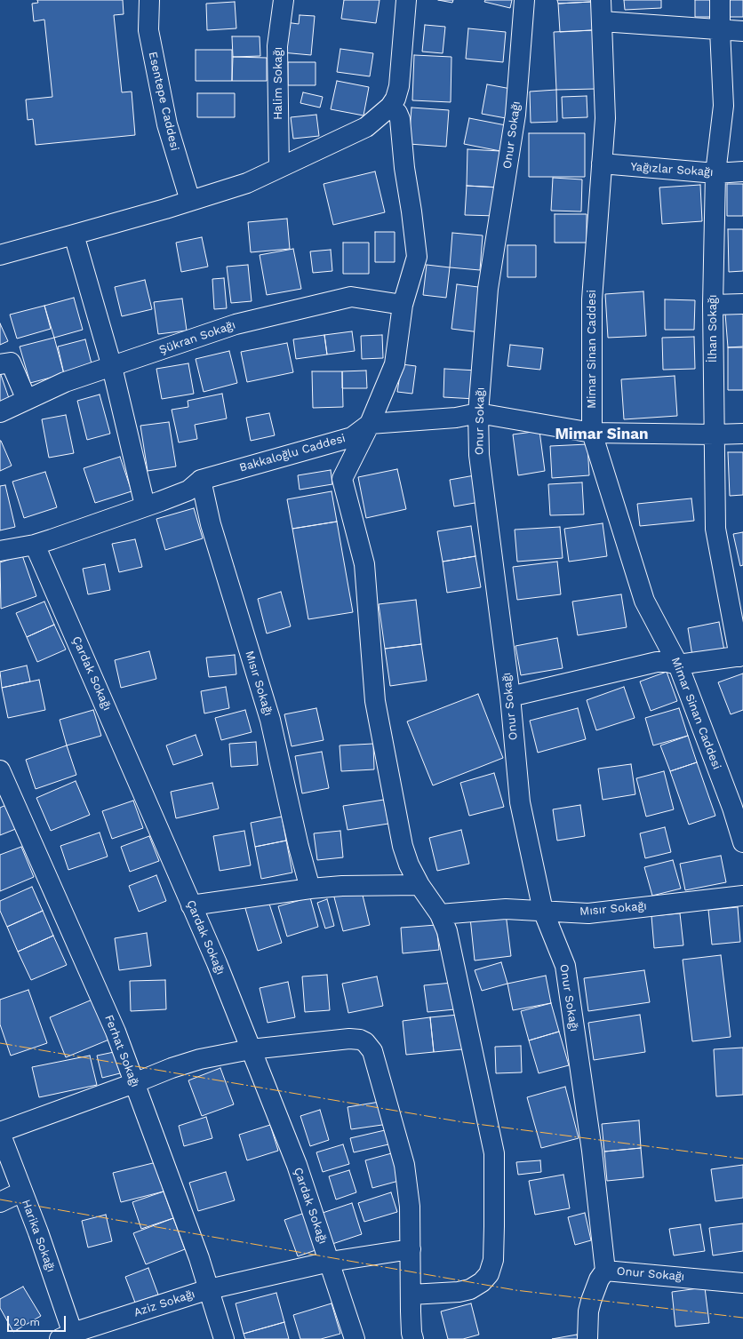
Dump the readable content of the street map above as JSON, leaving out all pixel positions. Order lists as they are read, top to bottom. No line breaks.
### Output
{"streets":{"street":["Halim Sokağı","Esentepe Caddesi","Onur Sokağı","Yağızlar Sokağı","İlhan Sokağı","Şükran Sokağı","Mimar Sinan Caddesi","Bakkaloğlu Caddesi","Çardak Sokağı","Mısır Sokağı","Ferhat Sokağı","Harika Sokağı","Aziz Sokağı"]},"crossings":[["Onur Sokağı","Mısır Sokağı"],["Yağızlar Sokağı","İlhan Sokağı"],["Yağızlar Sokağı","Mimar Sinan Caddesi"],["Bakkaloğlu Caddesi","Çardak Sokağı"],["Bakkaloğlu Caddesi","Mısır Sokağı"],["Çardak Sokağı","Aziz Sokağı"],["Ferhat Sokağı","Aziz Sokağı"],["Harika Sokağı","Aziz Sokağı"]],"districts":["Mimar Sinan"],"scale_bar":"20 m"}
